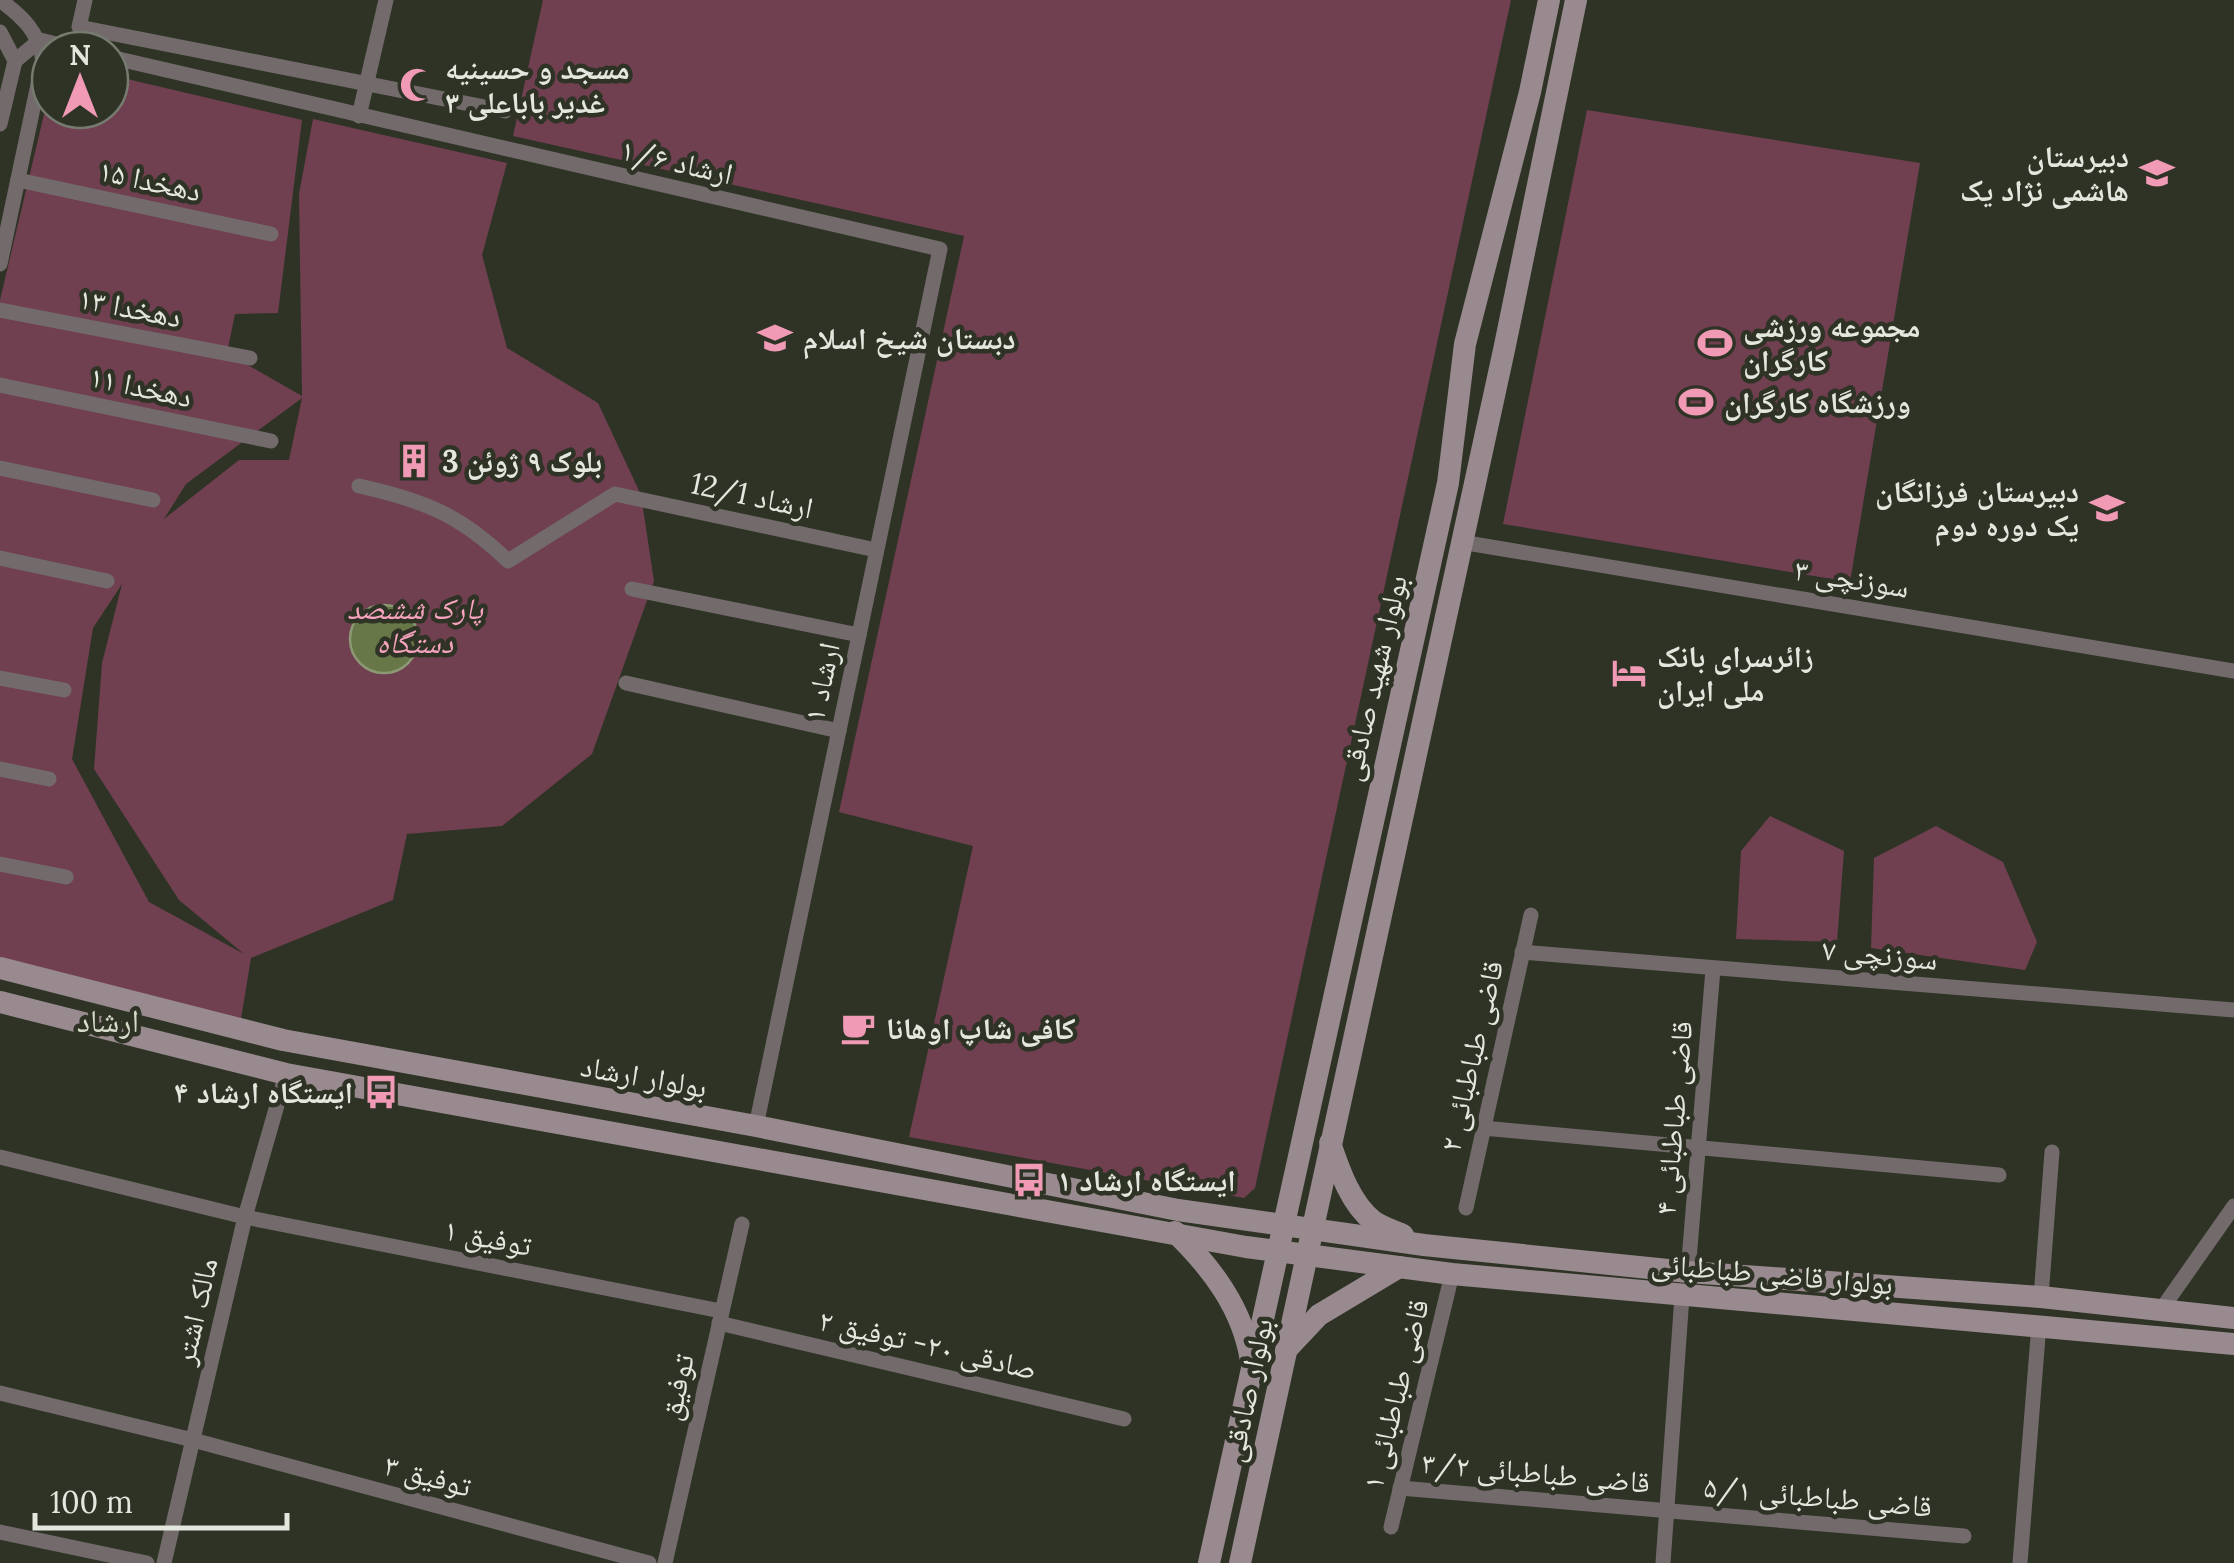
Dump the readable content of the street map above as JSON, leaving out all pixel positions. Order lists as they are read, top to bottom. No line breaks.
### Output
{"streets":{"main road":["بولوار شهید صادقی","بولوار ارشاد","بولوار قاضی طباطبائی","بولوار صادقی"],"street":["ارشاد ۱/۶","دهخدا ۱۵","دهخدا ۱۳","دهخدا ۱۱","ارشاد 12/1","سوزنچی ۳","ارشاد ۱","سوزنچی ۷","قاضی طباطبائی ۲","قاضی طباطبائی ۴","توفیق ۱","مالک اشتر","صادقی ۲۰- توفیق ۲","توفیق","قاضی طباطبائی ۱","قاضی طباطبائی ۳/۲","توفیق ۳","قاضی طباطبائی ۵/۱"]},"crossings":[["ارشاد ۱/۶","ارشاد ۱"],["ارشاد 12/1","ارشاد ۱"],["سوزنچی ۳","بولوار شهید صادقی"],["بولوار شهید صادقی","بولوار ارشاد"],["بولوار شهید صادقی","بولوار قاضی طباطبائی"],["بولوار شهید صادقی","بولوار صادقی"],["ارشاد ۱","بولوار ارشاد"],["سوزنچی ۷","قاضی طباطبائی ۲"],["سوزنچی ۷","قاضی طباطبائی ۴"],["بولوار ارشاد","بولوار قاضی طباطبائی"],["بولوار ارشاد","مالک اشتر"],["بولوار ارشاد","بولوار صادقی"],["قاضی طباطبائی ۴","بولوار قاضی طباطبائی"],["توفیق ۱","مالک اشتر"],["توفیق ۱","صادقی ۲۰- توفیق ۲"],["توفیق ۱","توفیق"],["بولوار قاضی طباطبائی","بولوار صادقی"],["بولوار قاضی طباطبائی","قاضی طباطبائی ۱"],["مالک اشتر","توفیق ۳"],["صادقی ۲۰- توفیق ۲","توفیق"],["قاضی طباطبائی ۱","قاضی طباطبائی ۳/۲"],["قاضی طباطبائی ۳/۲","قاضی طباطبائی ۵/۱"]],"districts":["ارشاد"],"parks":["پارک‌ ششصد دستگاه"],"places":{"mosque":["مسجد و حسینیه غدیر باباعلی ۳"],"school or university":["دبیرستان هاشمی نژاد یک","دبستان شیخ اسلام","دبیرستان فرزانگان یک دوره دوم"],"sports":["مجموعه ورزشی کارگران","ورزشگاه کارگران"],"building":["بلوک ۹ ژوئن 3"],"hotel":["زائرسرای بانک ملی ایران"],"cafe":["کافی شاپ اوهانا"],"bus stop":["ایستگاه ارشاد ۴","ایستگاه ارشاد ۱"]},"scale_bar":"100 m","north":"top"}
